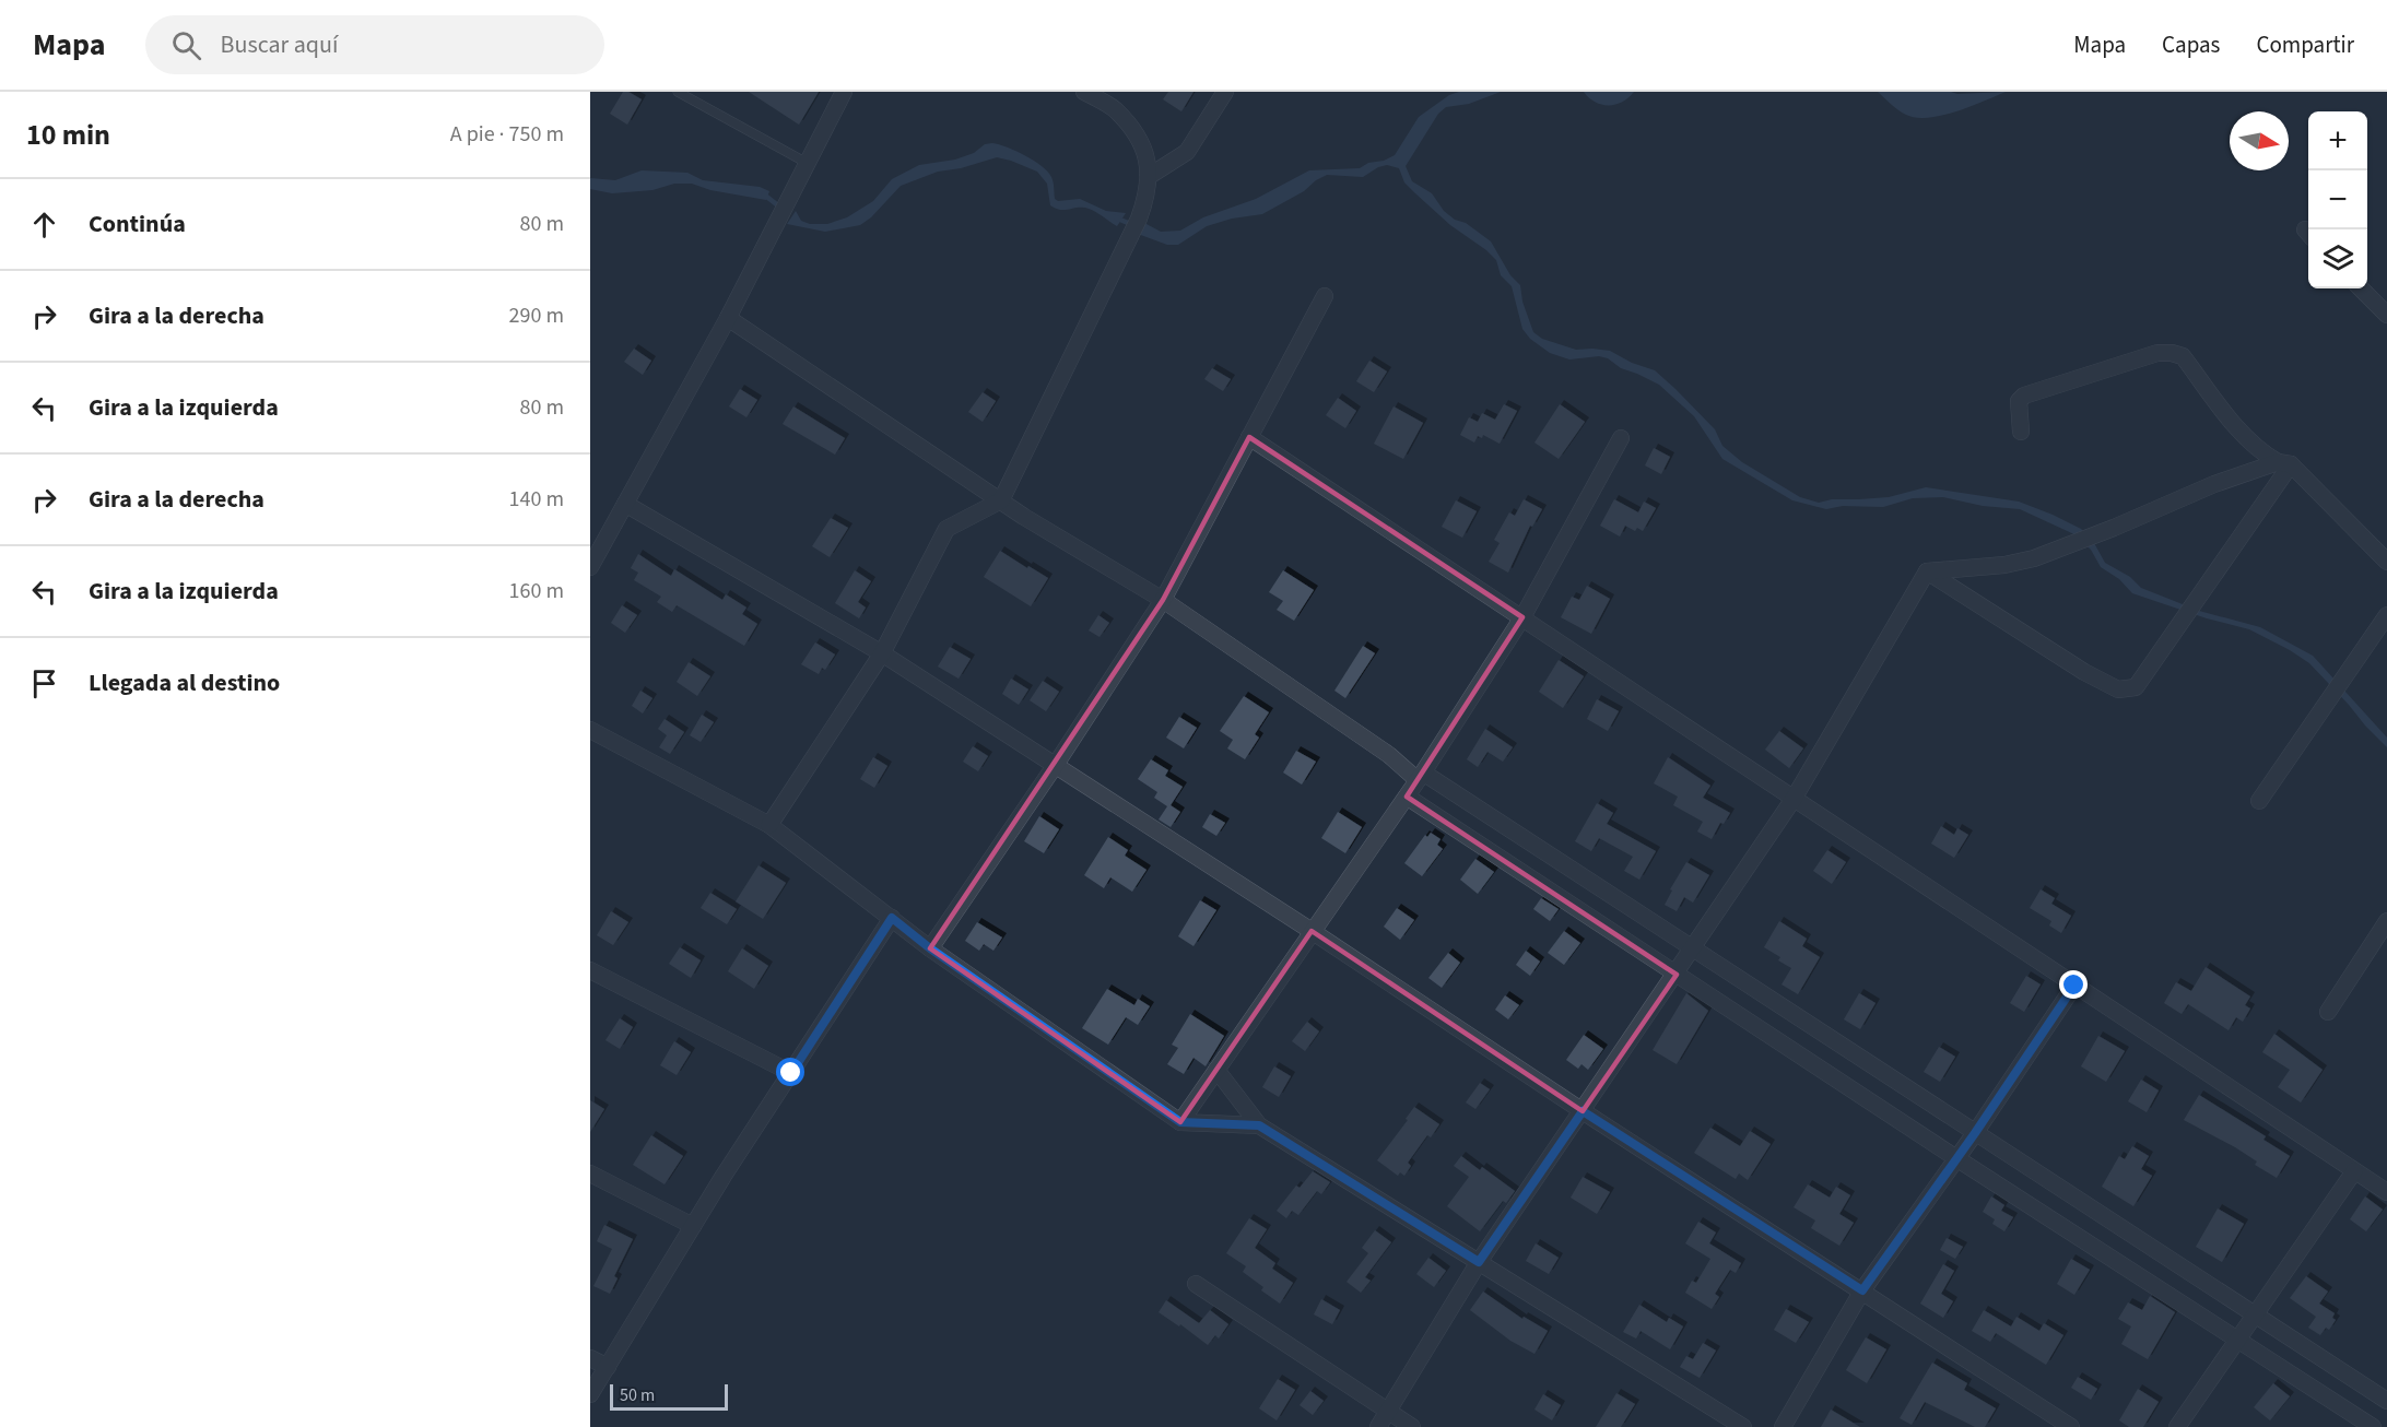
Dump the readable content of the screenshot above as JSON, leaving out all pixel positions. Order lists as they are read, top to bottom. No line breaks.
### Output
{"scale_bar":"50 m","north":"right","page":{"header":"Mapa","search":"Buscar aquí","nav":["Mapa","Capas","Compartir"],"heading":["10 min","A pie · 750 m"],"map_buttons":["+","−"],"list":[["Continúa","80 m"],["Gira a la derecha","290 m"],["Gira a la izquierda","80 m"],["Gira a la derecha","140 m"],["Gira a la izquierda","160 m"],"Llegada al destino"],"scale":"50 m"}}
